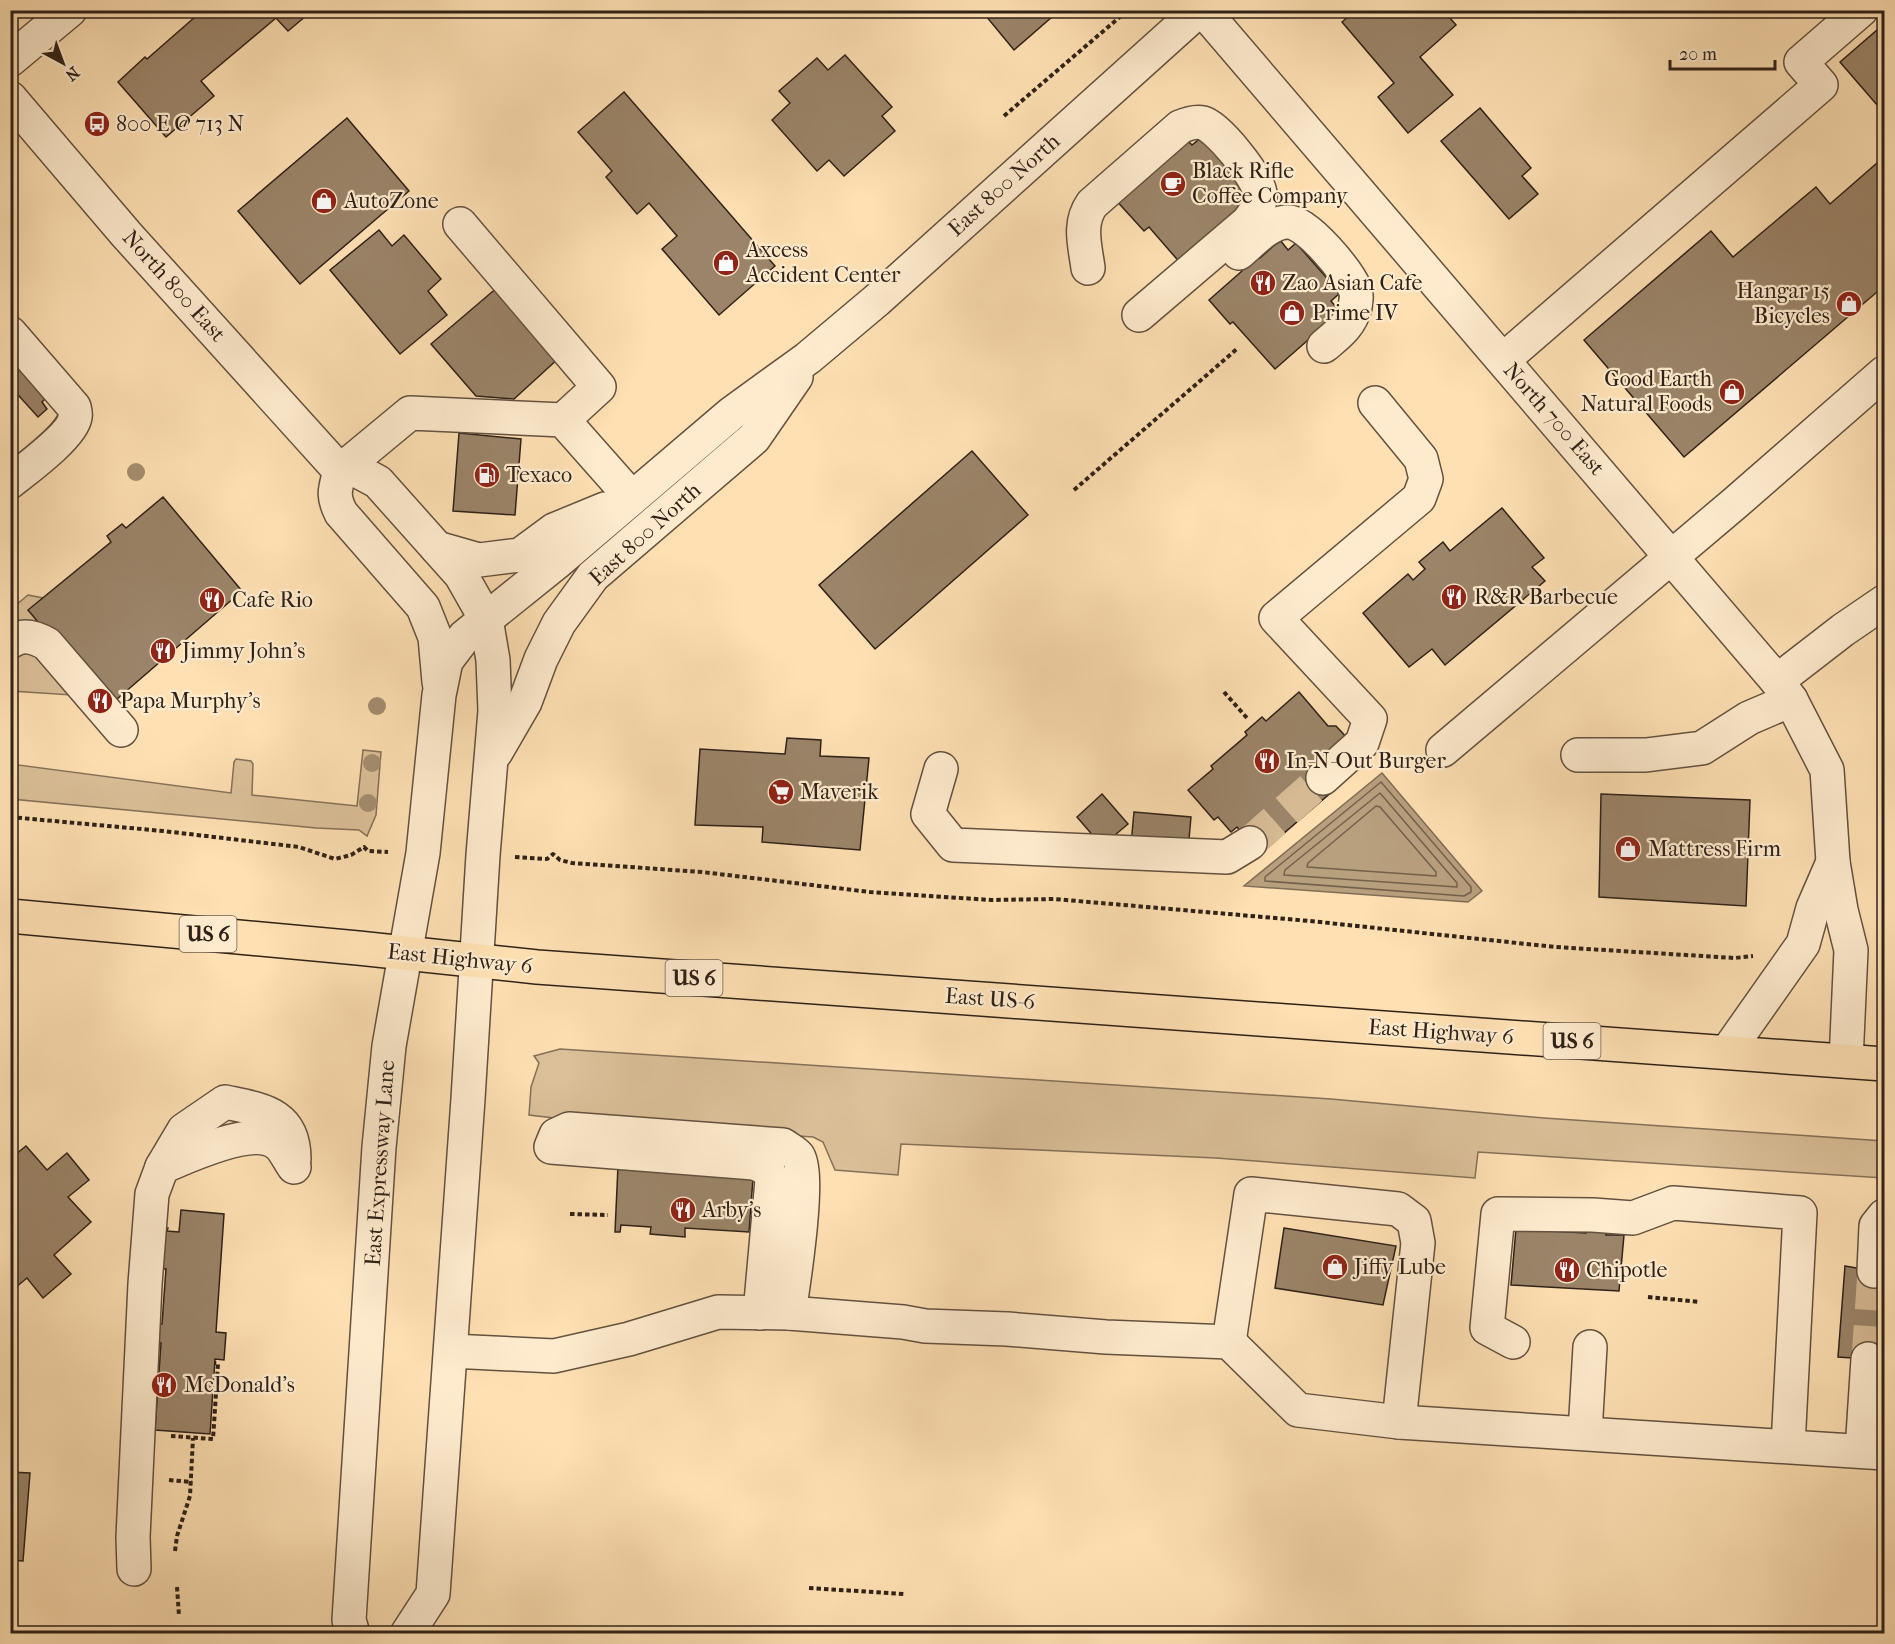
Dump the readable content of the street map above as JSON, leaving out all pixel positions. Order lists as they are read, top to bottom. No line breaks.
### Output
{"streets":{"highway":["US 6","East Highway 6","East US-6"],"street":["East 800 North","North 800 East","North 700 East","East Expressway Lane"]},"crossings":[["East 800 North","North 700 East"],["East 800 North","East Expressway Lane"],["North 700 East","East Highway 6"],["East Highway 6","East US-6"],["East Highway 6","East Expressway Lane"]],"places":{"bus stop":["800 E @ 713 N"],"cafe":["Black Rifle Coffee Company"],"shop":["AutoZone","Axcess Accident Center","Hangar 15 Bicycles","Prime IV","Good Earth Natural Foods","Mattress Firm","Jiffy Lube"],"restaurant":["Zao Asian Cafe","R&R Barbecue","Cafe Rio","Jimmy John's","Papa Murphy's","In-N-Out Burger","Arby's","Chipotle","McDonald's"],"fuel station":["Texaco"],"supermarket":["Maverik"]},"scale_bar":"20 m","north":"bottom right"}
